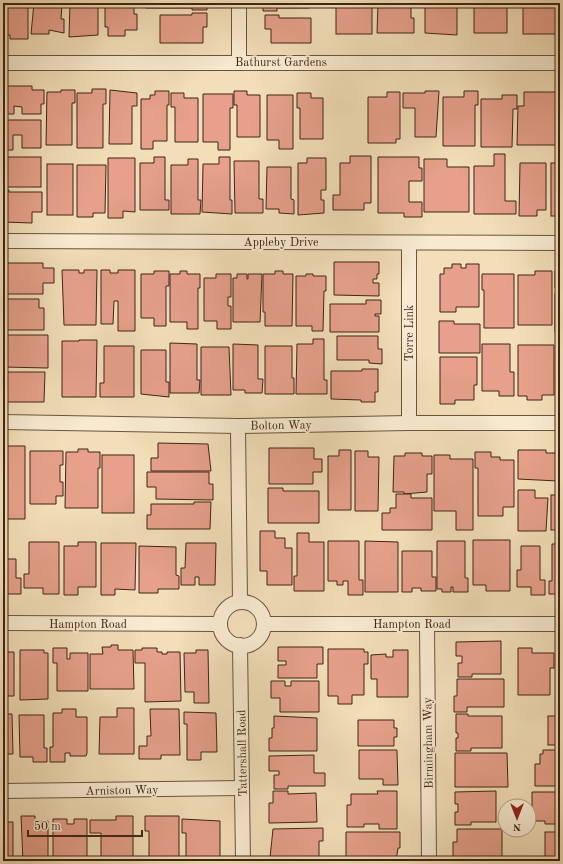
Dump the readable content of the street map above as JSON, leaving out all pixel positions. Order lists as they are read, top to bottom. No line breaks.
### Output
{"streets":{"street":["Bathurst Gardens","Appleby Drive","Torre Link","Bolton Way","Hampton Road","Birmingham Way","Tattershall Road","Arniston Way"]},"crossings":[["Appleby Drive","Torre Link"],["Torre Link","Bolton Way"],["Hampton Road","Birmingham Way"],["Hampton Road","Tattershall Road"],["Tattershall Road","Arniston Way"]],"scale_bar":"50 m","north":"bottom"}
